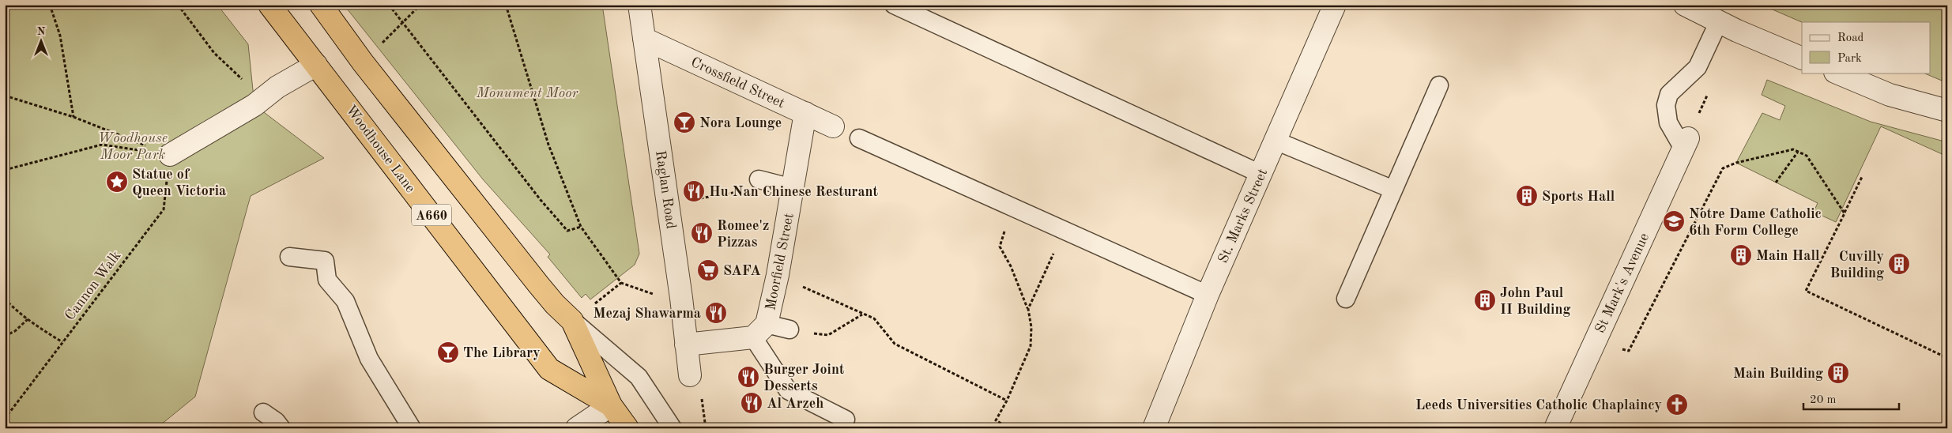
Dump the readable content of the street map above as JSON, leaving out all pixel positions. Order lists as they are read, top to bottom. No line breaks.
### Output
{"streets":{"highway":["Woodhouse Lane","A660"],"street":["Crossfield Street","Raglan Road","St. Marks Street","Moorfield Street","St Mark's Avenue"],"path":["Cannon Walk"]},"crossings":[["Crossfield Street","Raglan Road"],["Crossfield Street","Moorfield Street"]],"parks":["Monument Moor","Woodhouse Moor Park"],"places":{"bar":["Nora Lounge","The Library"],"place":["Statue of Queen Victoria"],"restaurant":["Hu Nan Chinese Resturant","Romee'z Pizzas","Mezaj Shawarma","Burger Joint Desserts","Al Arzeh"],"building":["Sports Hall","Main Hall","Cuvilly Building","John Paul II Building","Main Building"],"school or university":["Notre Dame Catholic 6th Form College"],"supermarket":["SAFA"],"church":["Leeds Universities Catholic Chaplaincy"]},"legend":["Road","Park"],"scale_bar":"20 m","north":"top"}
